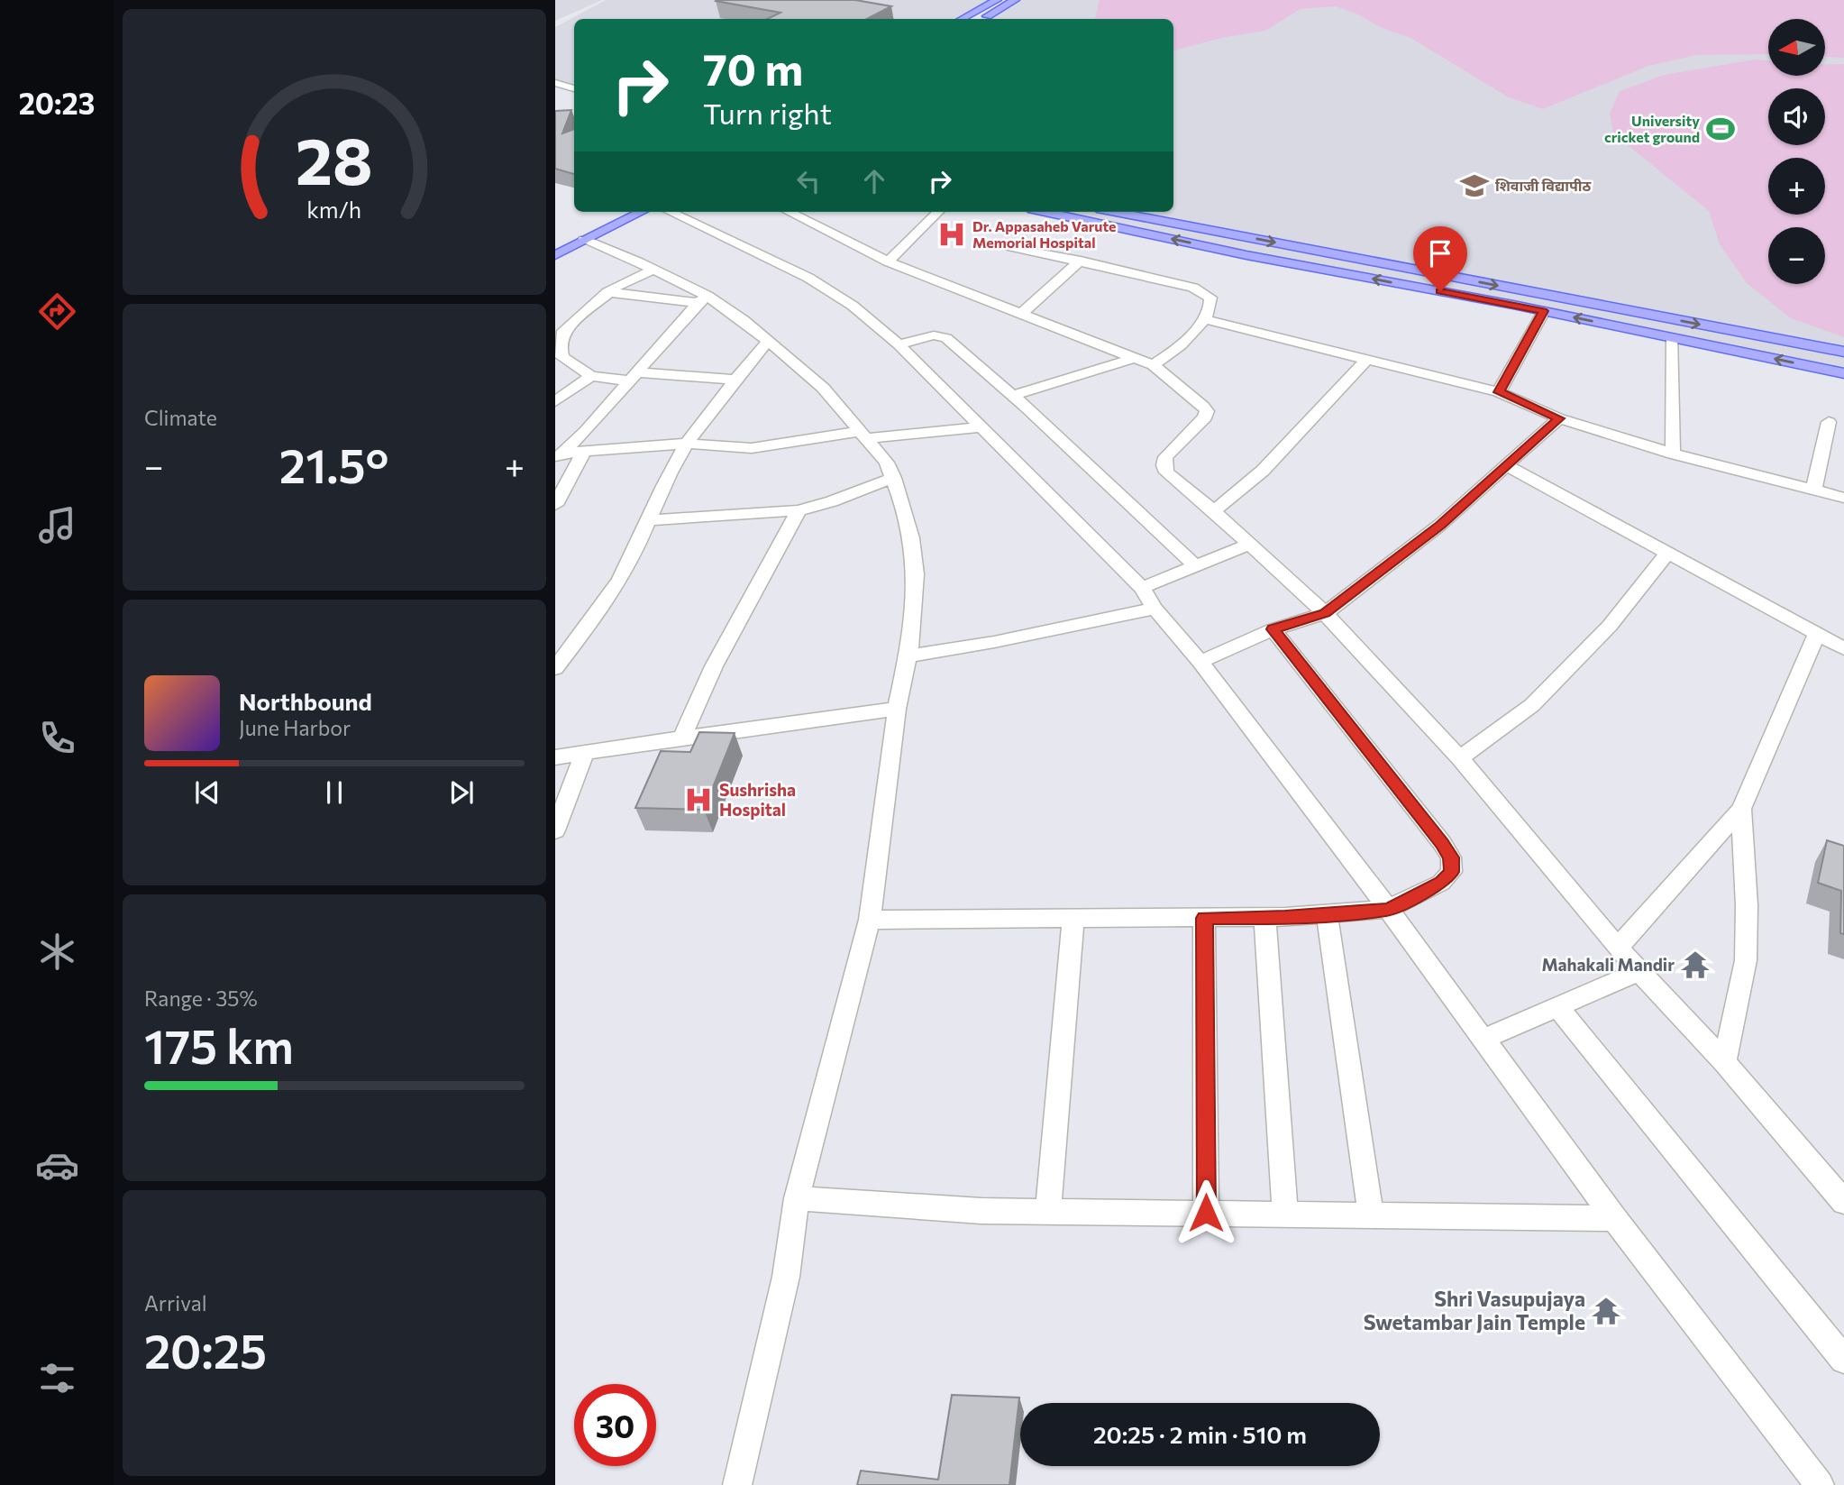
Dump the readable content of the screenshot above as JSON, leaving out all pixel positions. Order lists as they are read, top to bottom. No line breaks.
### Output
{"places":{"sports":["University cricket ground"],"school or university":["शिवाजी विद्यापीठ"],"hospital":["Dr. Appasaheb Varute Memorial Hospital","Sushrisha Hospital"],"temple":["Mahakali Mandir","Shri Vasupujaya Swetambar Jain Temple"]},"north":"left","page":{"tabs":"20:23","map_buttons":["+","−"],"turn":["70 m","Turn right"],"tile":["Climate",["Range · 35%","175 km"],["Arrival","20:25"]],"heat":["−","21.5°","+"],"song":["Northbound","June Harbor"],"limit":"30","trip":"20:25 · 2 min · 510 m","gauge":["28","km/h"]}}
